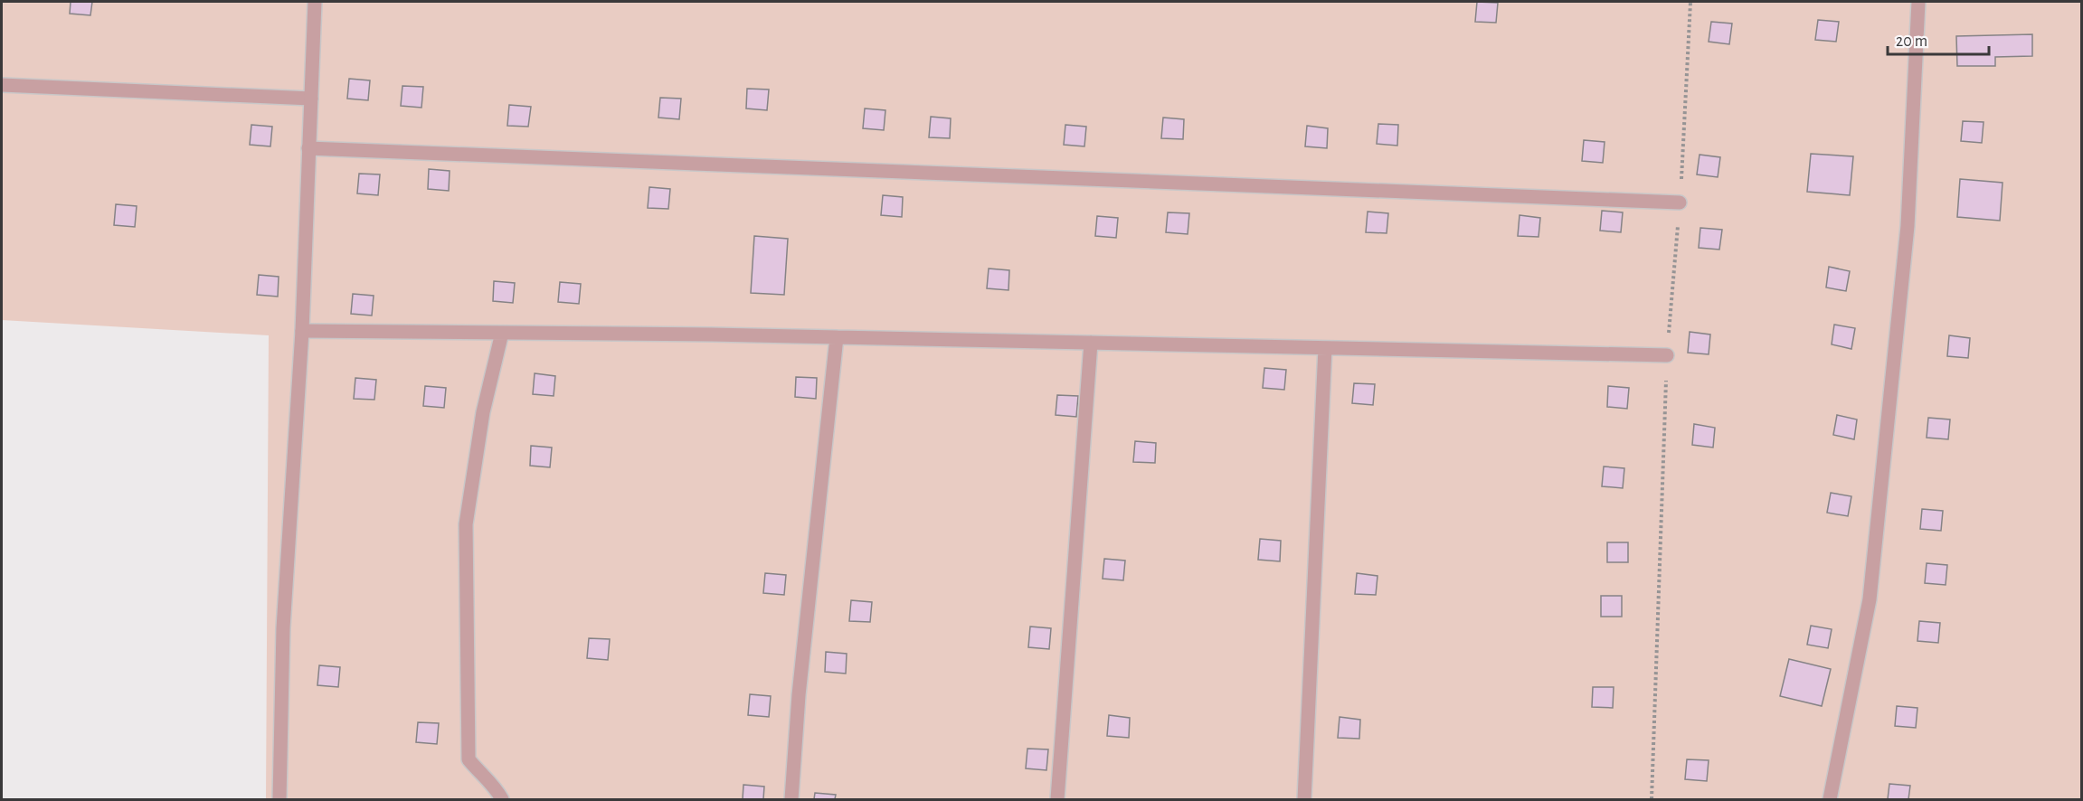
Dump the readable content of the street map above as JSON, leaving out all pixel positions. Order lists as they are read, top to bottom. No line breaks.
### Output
{"scale_bar":"20 m"}
